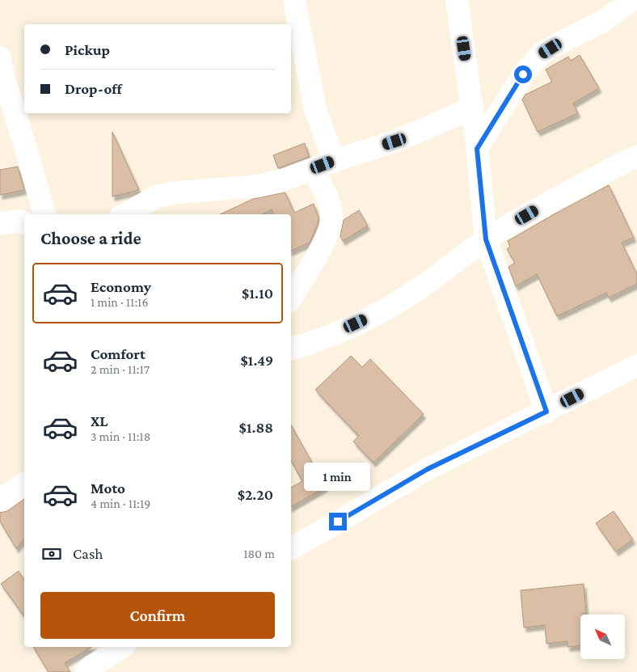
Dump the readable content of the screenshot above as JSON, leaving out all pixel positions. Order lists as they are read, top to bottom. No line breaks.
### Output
{"north":"top left","page":{"banner":["Pickup","Drop-off"],"heading":"Choose a ride","list":[{"name":"Economy","note":"1 min · 11:16","value":"$1.10"},{"name":"Comfort","note":"2 min · 11:17","value":"$1.49"},{"name":"XL","note":"3 min · 11:18","value":"$1.88"},{"name":"Moto","note":"4 min · 11:19","value":"$2.20"}],"bubble":"1 min","pay":["Cash","180 m"],"buttons":"Confirm"}}
